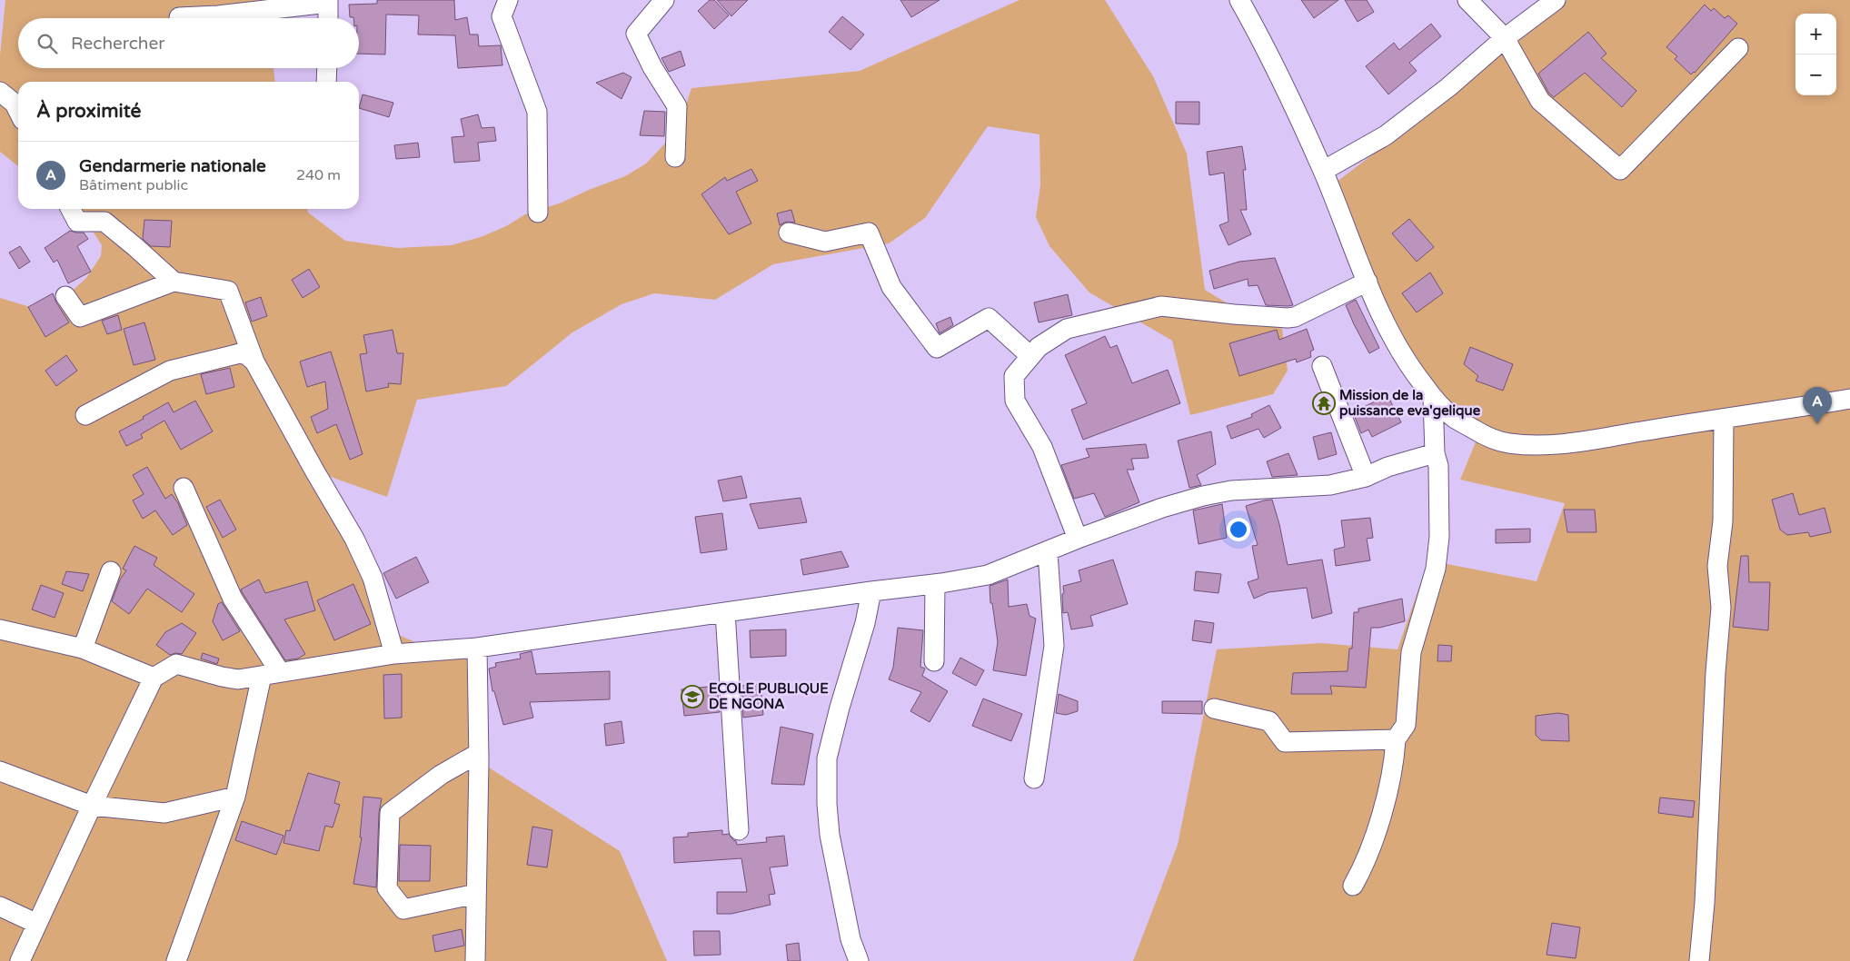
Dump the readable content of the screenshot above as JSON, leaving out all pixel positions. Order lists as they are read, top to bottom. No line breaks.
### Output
{"places":{"temple":["Mission de la puissance eva'gelique"],"school or university":["ECOLE PUBLIQUE DE NGONA"]},"page":{"map_buttons":["+","−"],"search":"Rechercher","heading":"À proximité","list":[{"mark":"A","name":"Gendarmerie nationale","note":"Bâtiment public","value":"240 m"}],"pins":"A"}}
